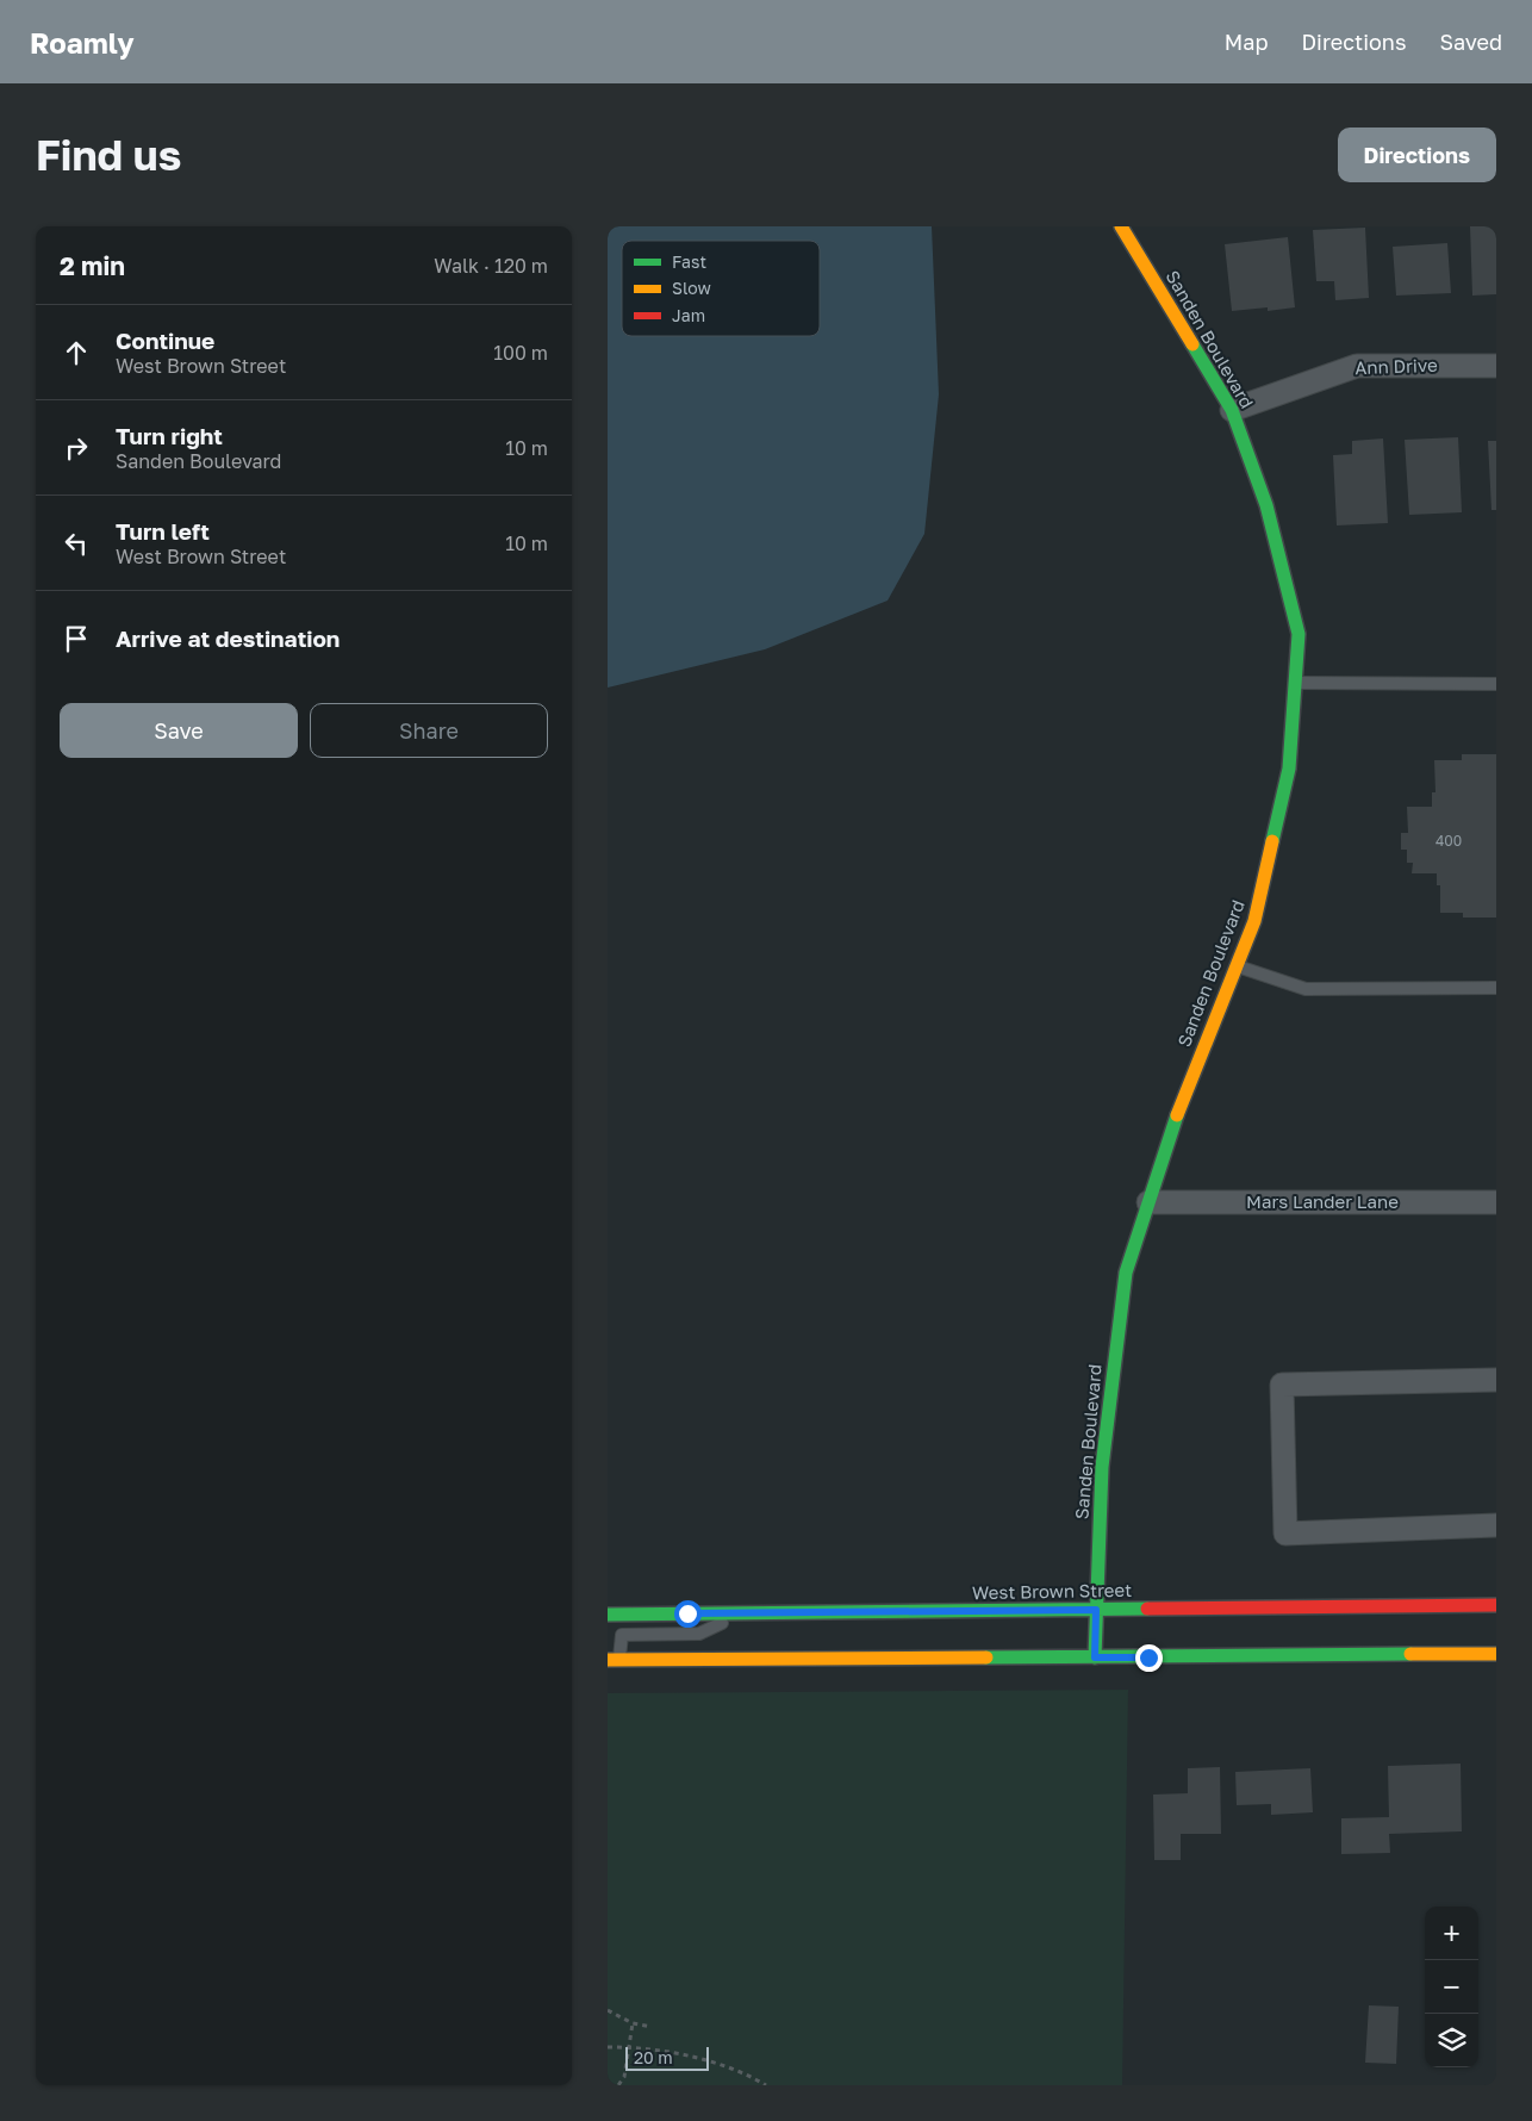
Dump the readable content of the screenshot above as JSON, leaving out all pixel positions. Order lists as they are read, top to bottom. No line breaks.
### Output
{"streets":{"main road":["Sanden Boulevard","West Brown Street"],"street":["Ann Drive","Mars Lander Lane"]},"crossings":[["Sanden Boulevard","Ann Drive"],["Sanden Boulevard","Mars Lander Lane"],["Sanden Boulevard","West Brown Street"]],"house_numbers":["400"],"legend":["Fast","Slow","Jam"],"scale_bar":"20 m","page":{"header":"Roamly","nav":["Map","Directions","Saved"],"buttons":["Directions",["Save","Share"]],"title":"Find us","heading":["2 min","Walk · 120 m"],"list":[["Continue","West Brown Street","100 m"],["Turn right","Sanden Boulevard","10 m"],["Turn left","West Brown Street","10 m"],"Arrive at destination"],"map_buttons":["+","−"],"scale":"20 m"}}
